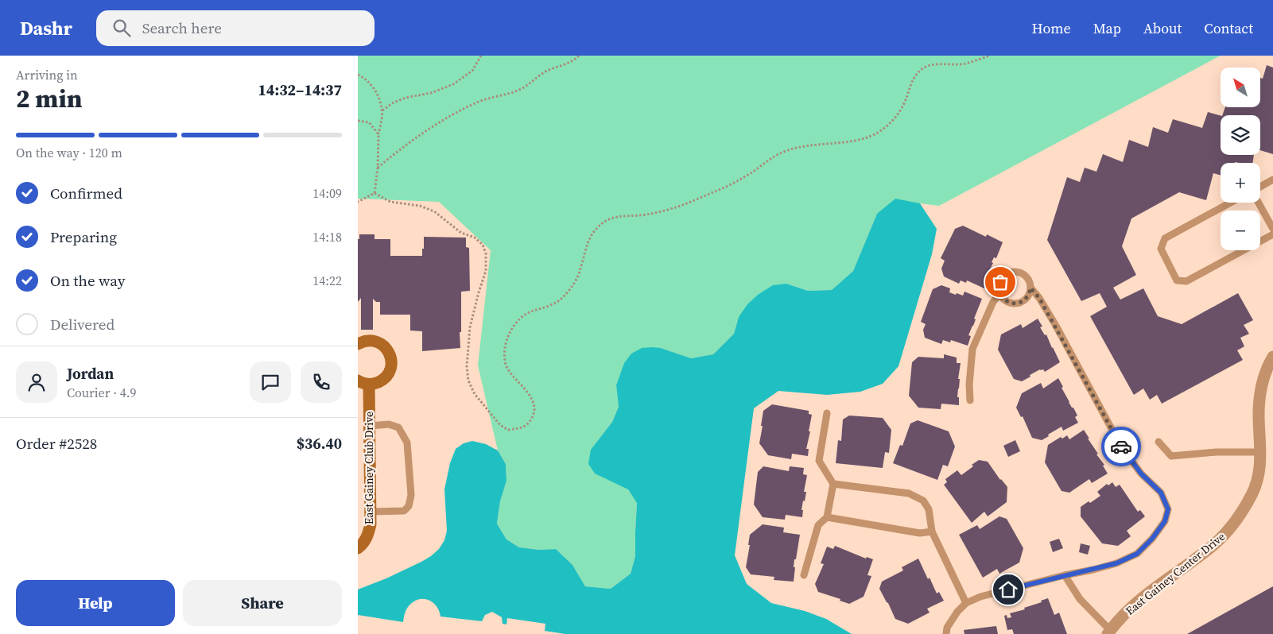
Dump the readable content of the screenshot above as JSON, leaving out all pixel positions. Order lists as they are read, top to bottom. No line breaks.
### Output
{"streets":{"street":["East Gainey Club Drive","East Gainey Center Drive"]},"north":"top left","page":{"header":"Dashr","search":"Search here","nav":["Home","Map","About","Contact"],"heading":["2 min","Arriving in","14:32–14:37"],"panel":["Jordan","Courier · 4.9","Order #2528","$36.40"],"map_buttons":["+","−"],"bar":"On the way · 120 m","list":[["Confirmed","14:09"],["Preparing","14:18"],["On the way","14:22"],"Delivered"],"buttons":["Help","Share"]}}
